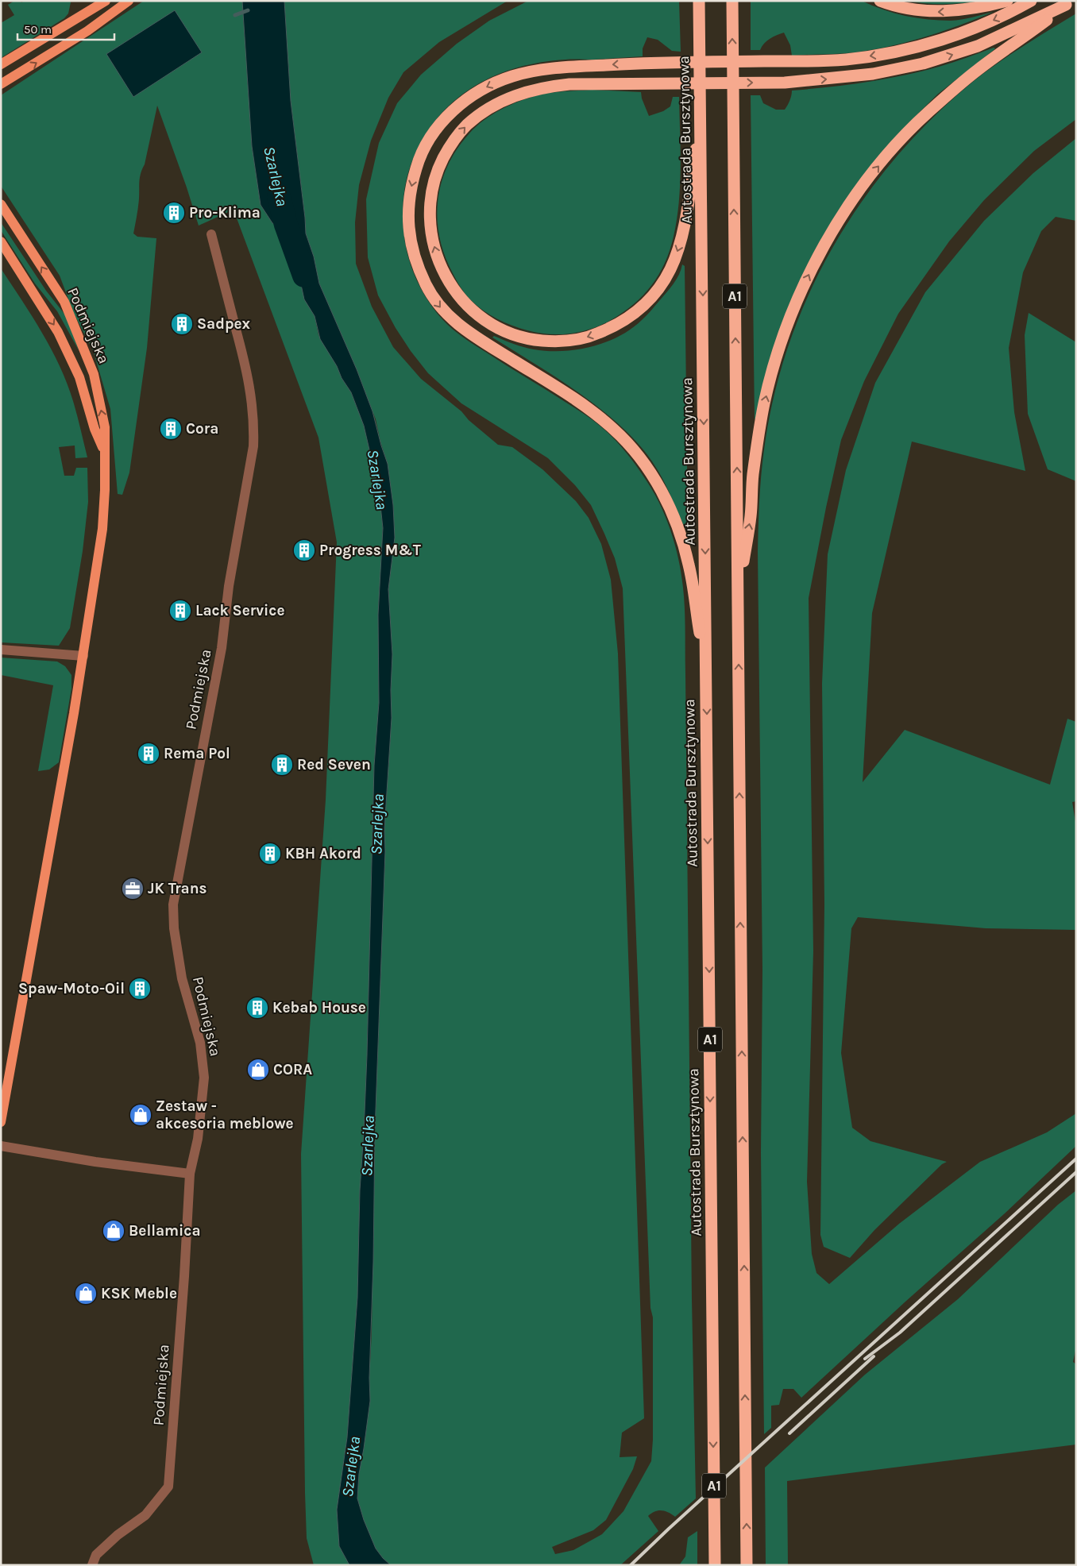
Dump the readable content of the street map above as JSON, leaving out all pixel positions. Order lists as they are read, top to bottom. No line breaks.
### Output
{"streets":{"highway":["Autostrada Bursztynowa","A1"],"main road":["Podmiejska"]},"water":["Szarlejka"],"places":{"building":["Pro-Klima","Sadpex","Cora","Progress M&T","Lack Service","Rema Pol","Red Seven","KBH Akord","Spaw-Moto-Oil","Kebab House"],"office":["JK Trans"],"shop":["CORA","Zestaw - akcesoria meblowe","Bellamica","KSK Meble"]},"scale_bar":"50 m"}
